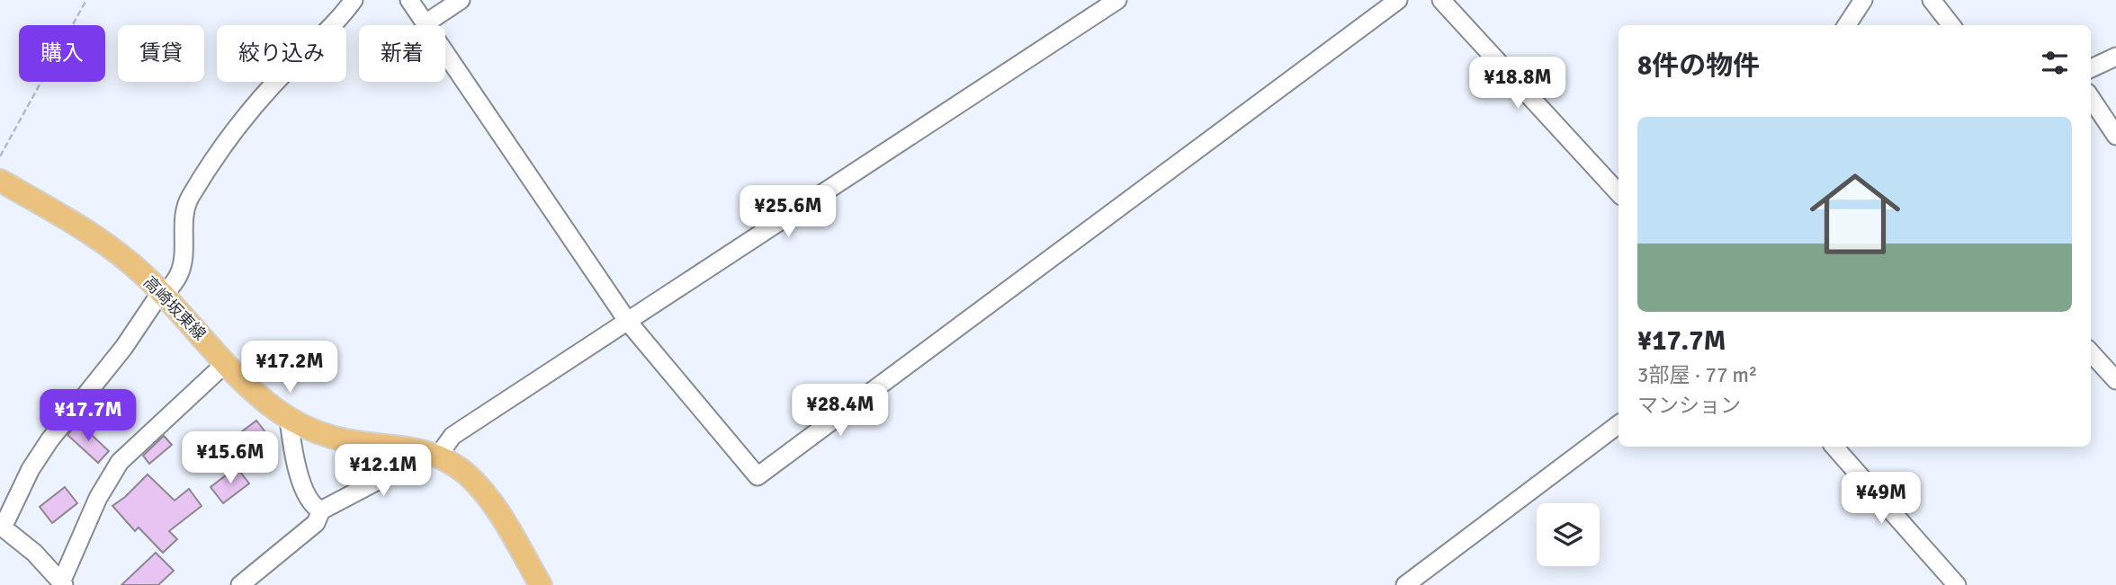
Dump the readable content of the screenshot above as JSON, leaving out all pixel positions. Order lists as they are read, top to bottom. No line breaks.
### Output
{"streets":{"main road":["高崎坂東線"]},"page":{"chip":["購入","賃貸","絞り込み","新着"],"heading":"8件の物件","price":["¥18.8M","¥25.6M","¥17.2M","¥28.4M","¥17.7M","¥15.6M","¥12.1M","¥49M"],"list":[{"name":"¥17.7M","note":"3部屋 · 77 m² · マンション"}]}}
